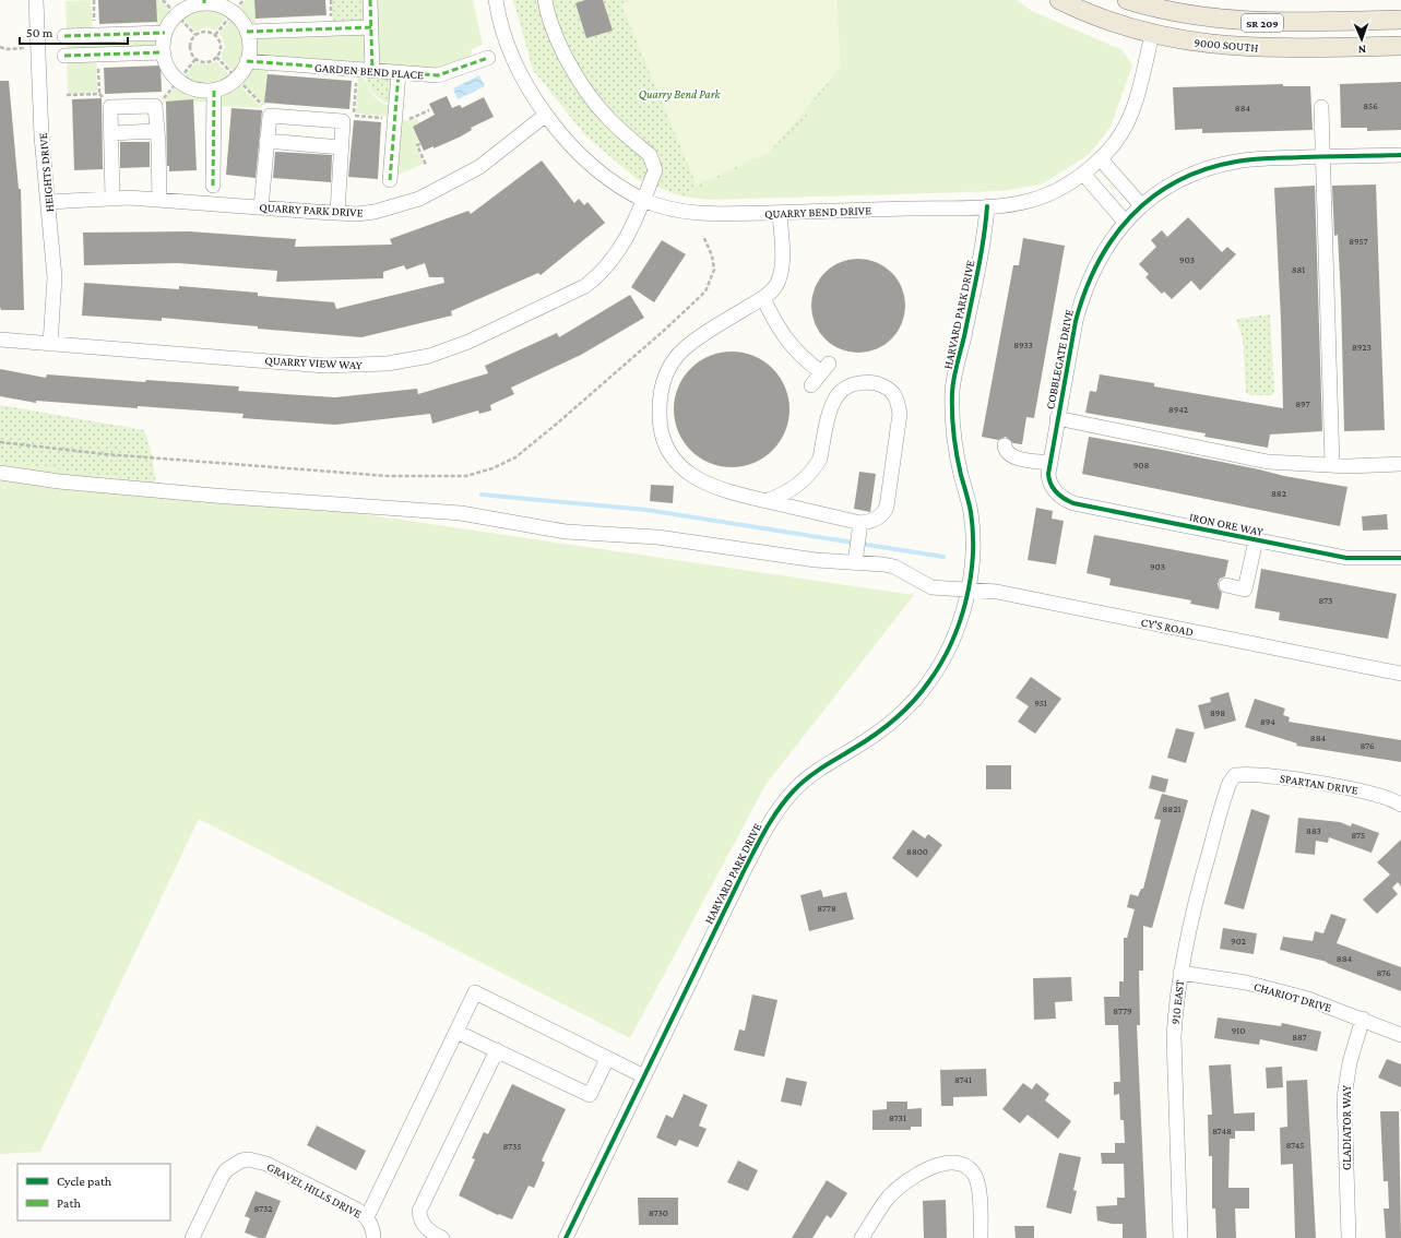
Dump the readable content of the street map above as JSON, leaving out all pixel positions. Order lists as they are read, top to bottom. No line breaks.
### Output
{"streets":{"main road":["SR 209","9000 SOUTH"],"street":["GARDEN BEND PLACE","HEIGHTS DRIVE","QUARRY PARK DRIVE","QUARRY BEND DRIVE","HARVARD PARK DRIVE","COBBLEGATE DRIVE","QUARRY VIEW WAY","IRON ORE WAY","CY'S ROAD","SPARTAN DRIVE","CHARIOT DRIVE","910 EAST","GLADIATOR WAY","GRAVEL HILLS DRIVE"]},"crossings":[["9000 SOUTH","QUARRY BEND DRIVE"],["HEIGHTS DRIVE","QUARRY PARK DRIVE"],["HEIGHTS DRIVE","QUARRY VIEW WAY"],["QUARRY PARK DRIVE","QUARRY BEND DRIVE"],["QUARRY BEND DRIVE","HARVARD PARK DRIVE"],["QUARRY BEND DRIVE","QUARRY VIEW WAY"],["HARVARD PARK DRIVE","CY'S ROAD"],["COBBLEGATE DRIVE","IRON ORE WAY"],["SPARTAN DRIVE","910 EAST"],["CHARIOT DRIVE","910 EAST"],["CHARIOT DRIVE","GLADIATOR WAY"]],"parks":["Quarry Bend Park"],"house_numbers":["856","884","8957","903","881","8933","8923","897","8942","908","882","903","873","951","898","894","884","876","8821","883","875","8800","8778","902","884","876","8779","910","887","8741","8731","8748","8745","8735","8732","8730"],"legend":["Cycle path","Path"],"scale_bar":"50 m","north":"bottom"}
